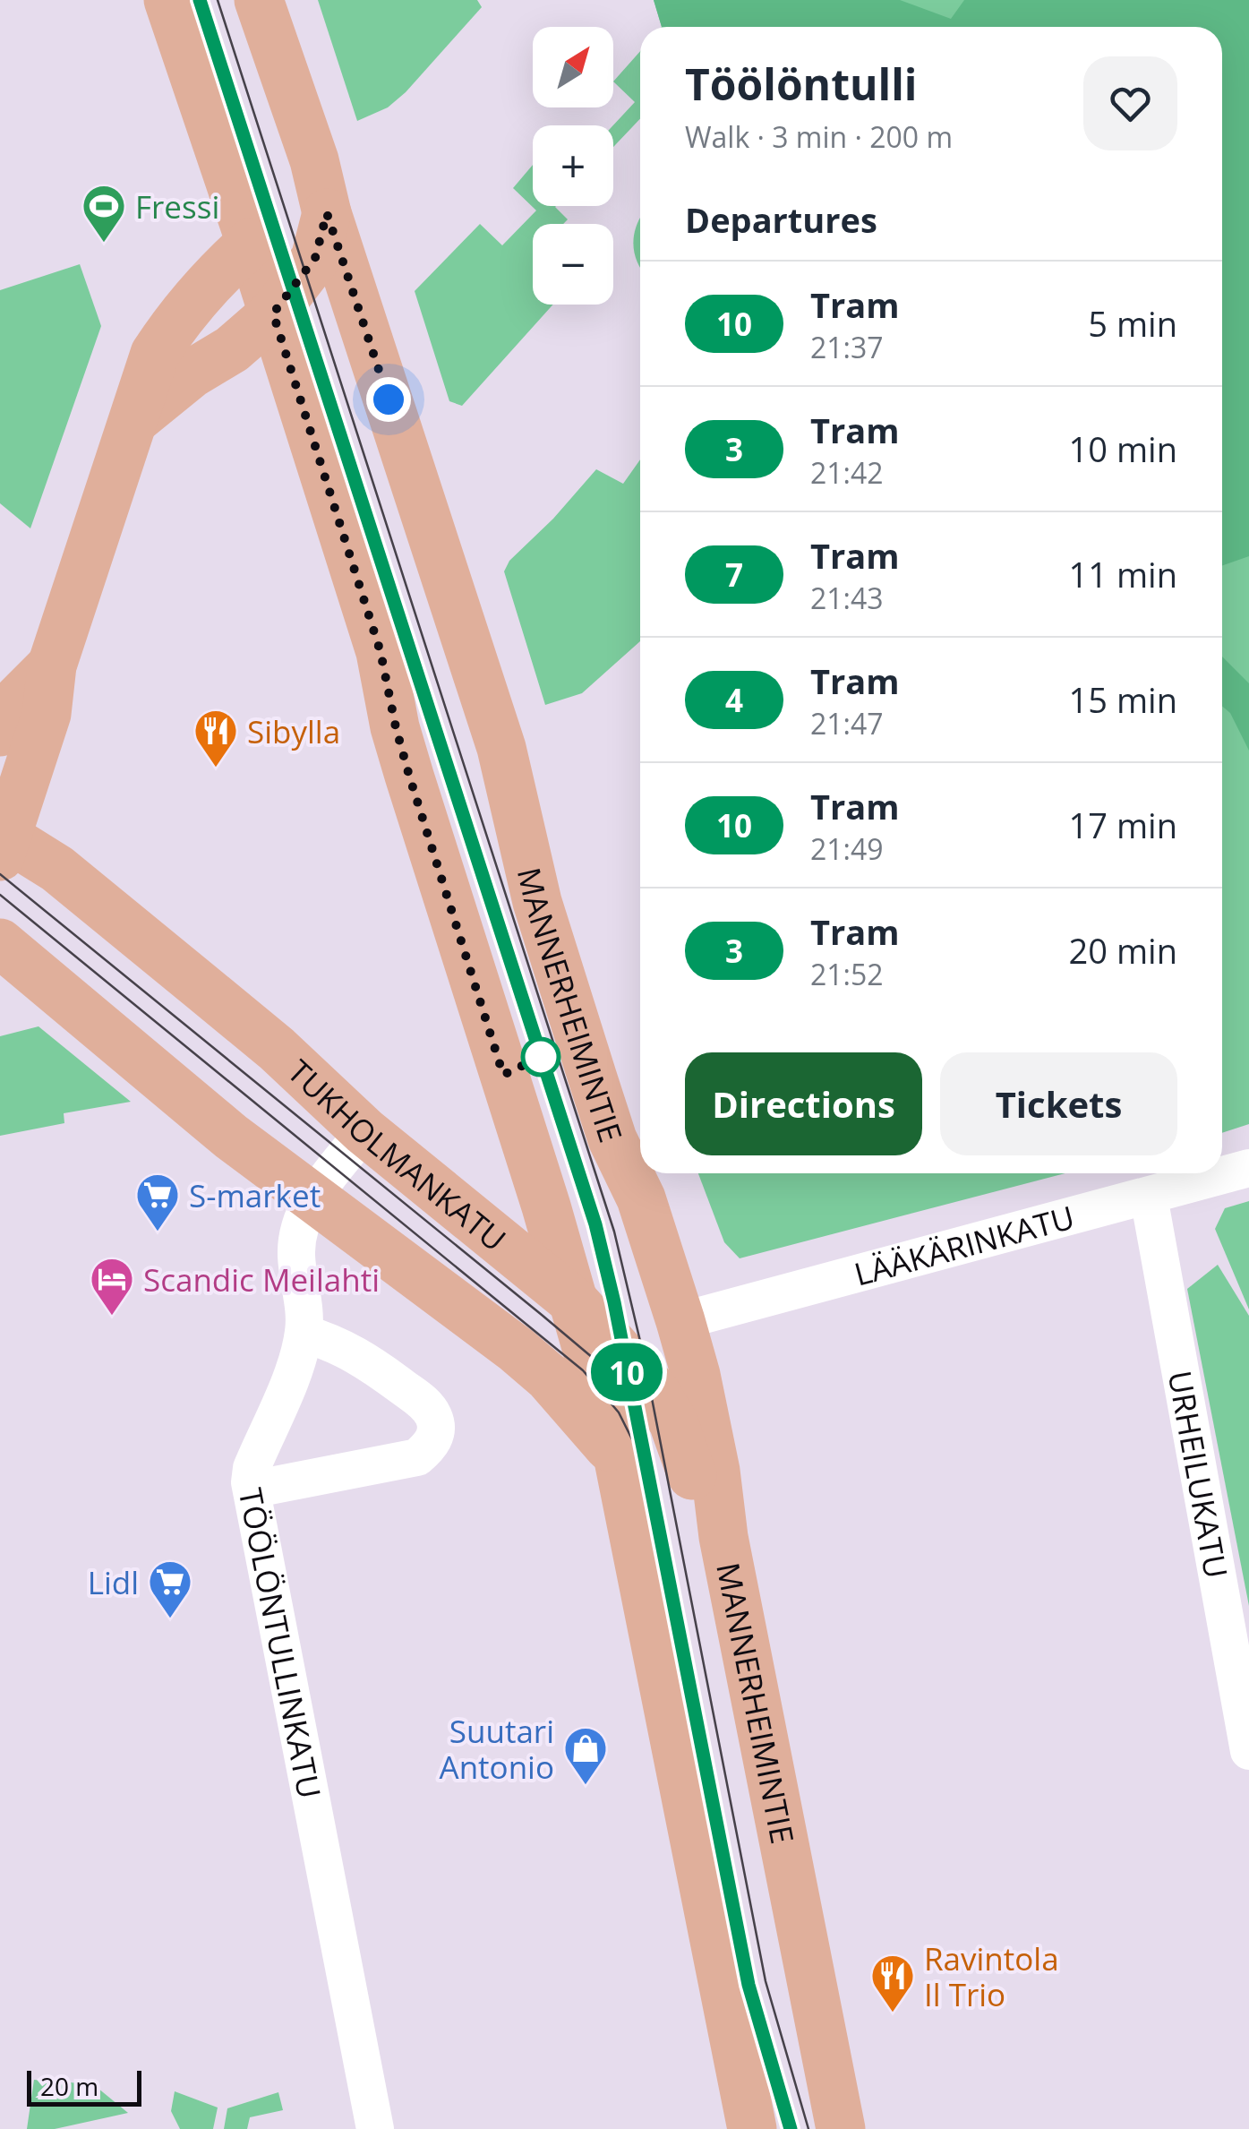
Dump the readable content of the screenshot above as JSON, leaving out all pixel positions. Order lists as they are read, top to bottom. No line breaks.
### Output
{"streets":{"main road":["MANNERHEIMINTIE","TUKHOLMANKATU"],"street":["LÄÄKÄRINKATU","URHEILUKATU","TÖÖLÖNTULLINKATU"]},"crossings":[["MANNERHEIMINTIE","TUKHOLMANKATU"],["MANNERHEIMINTIE","LÄÄKÄRINKATU"],["TUKHOLMANKATU","TÖÖLÖNTULLINKATU"],["LÄÄKÄRINKATU","URHEILUKATU"]],"places":{"sports":["Fressi"],"restaurant":["Sibylla","Ravintola Il Trio"],"supermarket":["S-market","Lidl"],"hotel":["Scandic Meilahti"],"shop":["Suutari Antonio"]},"lines":["tram line 10"],"scale_bar":"20 m","north":"top right","page":{"on_map":"10","map_buttons":["+","−"],"heading":[["Töölöntulli","Walk · 3 min · 200 m"],"Departures"],"list":[{"mark":"10","name":"Tram","note":"21:37","value":"5 min"},{"mark":"3","name":"Tram","note":"21:42","value":"10 min"},{"mark":"7","name":"Tram","note":"21:43","value":"11 min"},{"mark":"4","name":"Tram","note":"21:47","value":"15 min"},{"mark":"10","name":"Tram","note":"21:49","value":"17 min"},{"mark":"3","name":"Tram","note":"21:52","value":"20 min"}],"buttons":["Directions","Tickets"],"scale":"20 m"}}
